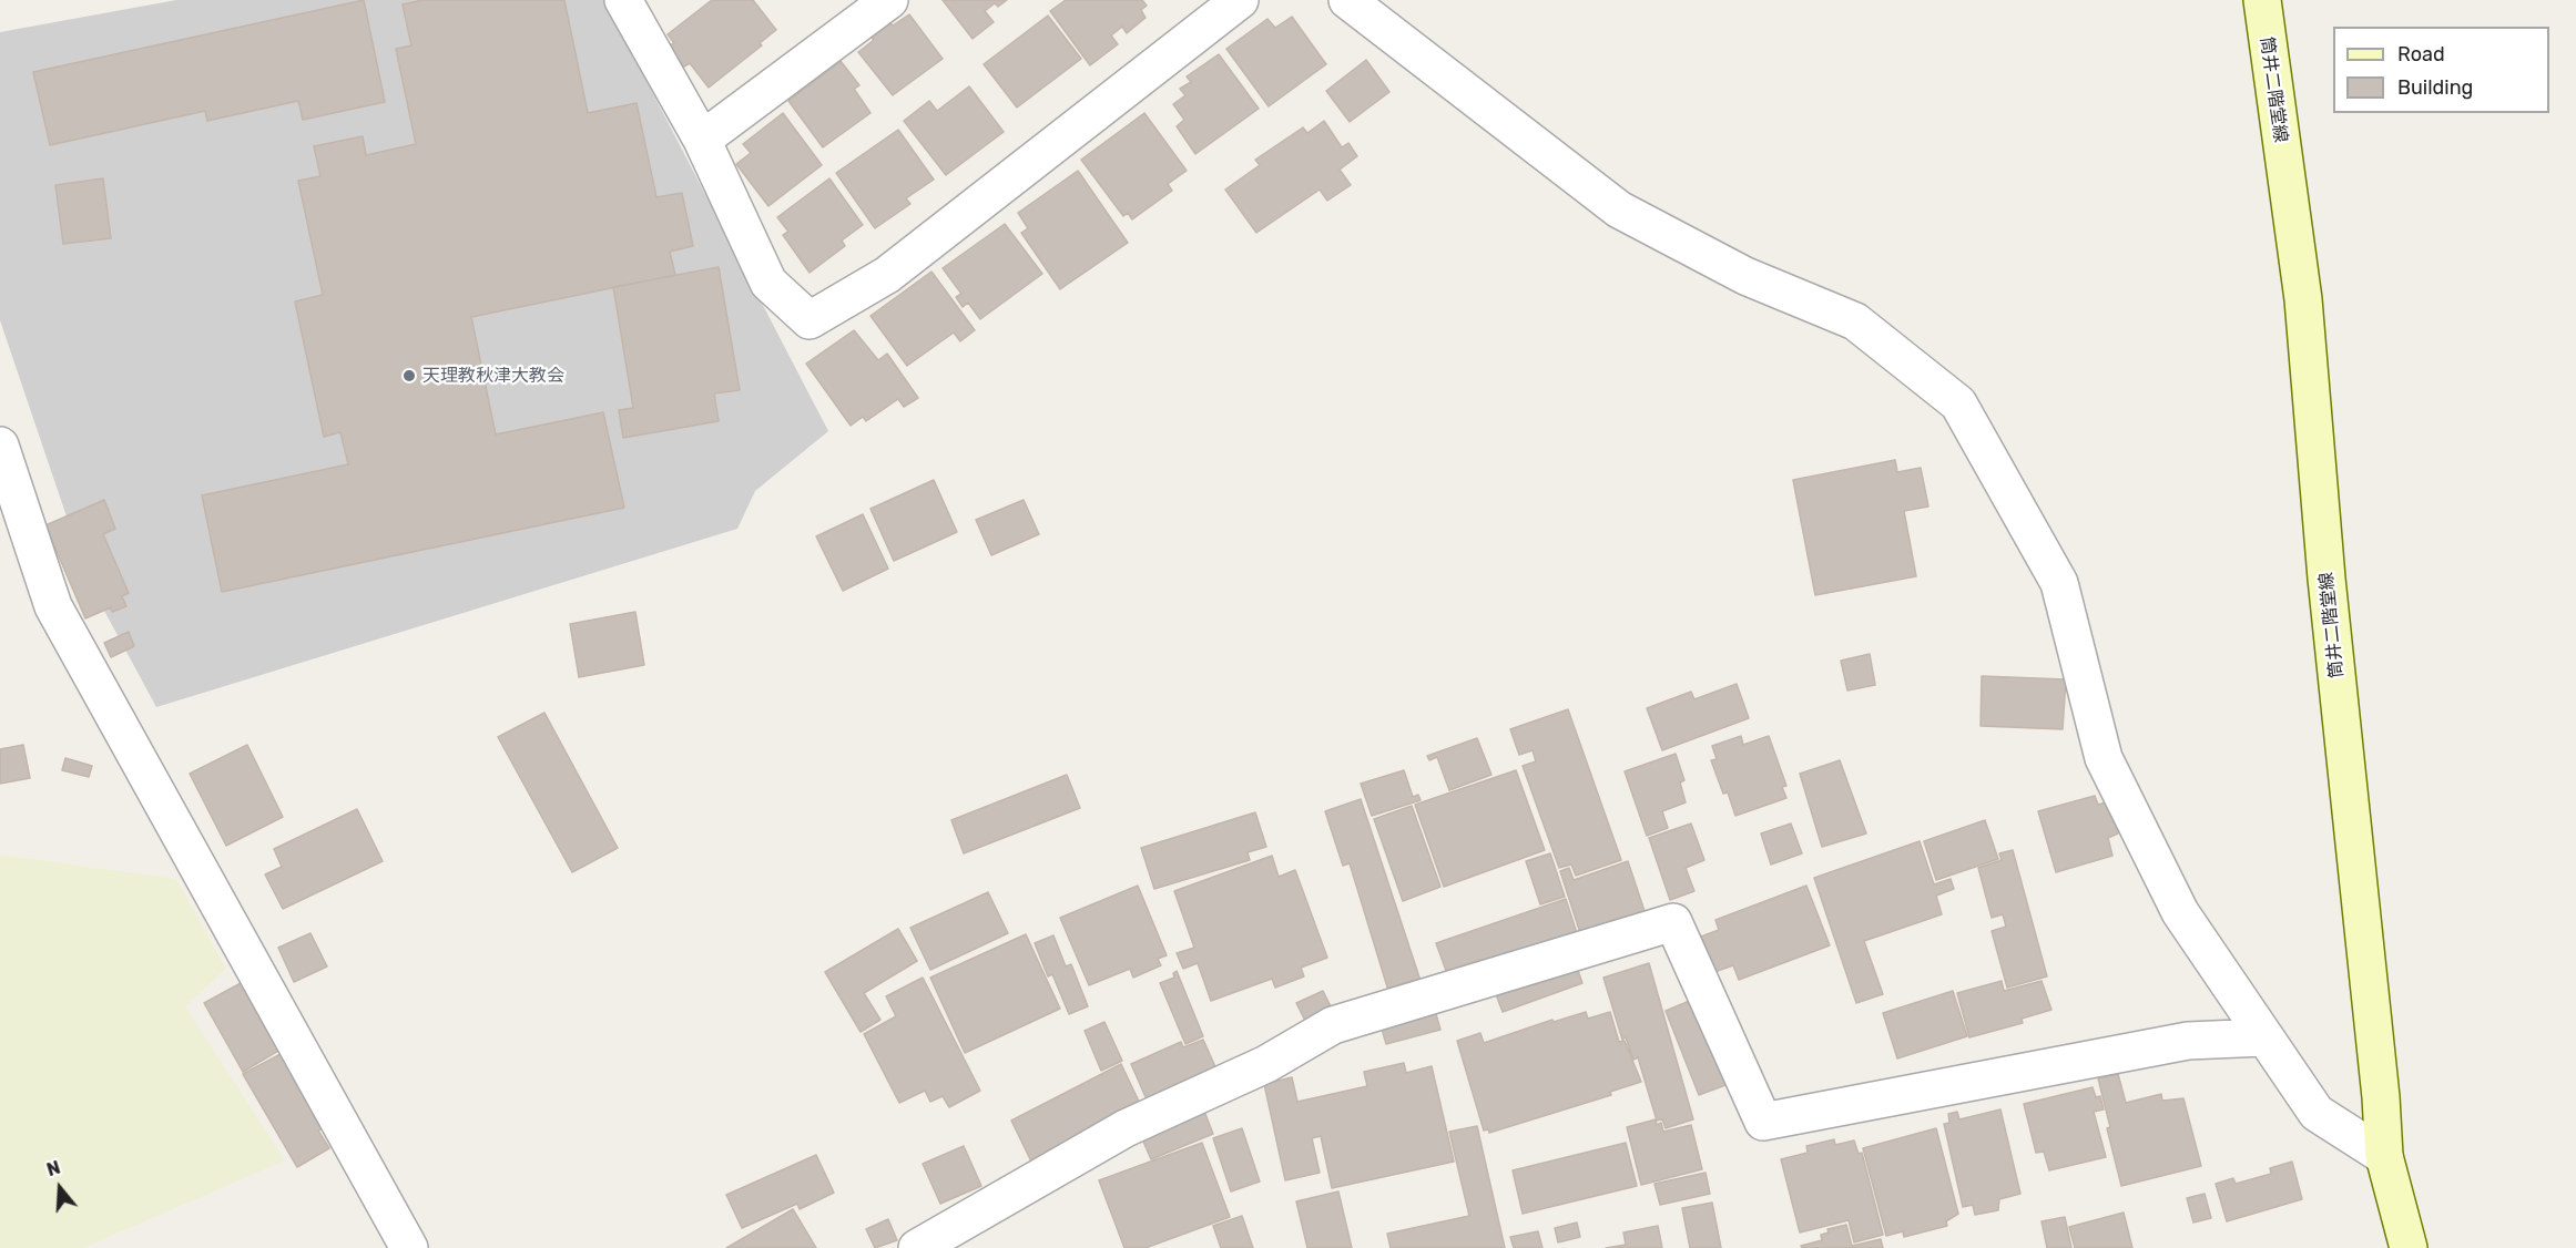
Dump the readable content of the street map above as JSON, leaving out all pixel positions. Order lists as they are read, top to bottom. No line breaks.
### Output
{"streets":{"main road":["筒井二階堂線"]},"places":["天理教秋津大教会"],"legend":["Road","Building"],"north":"top"}
